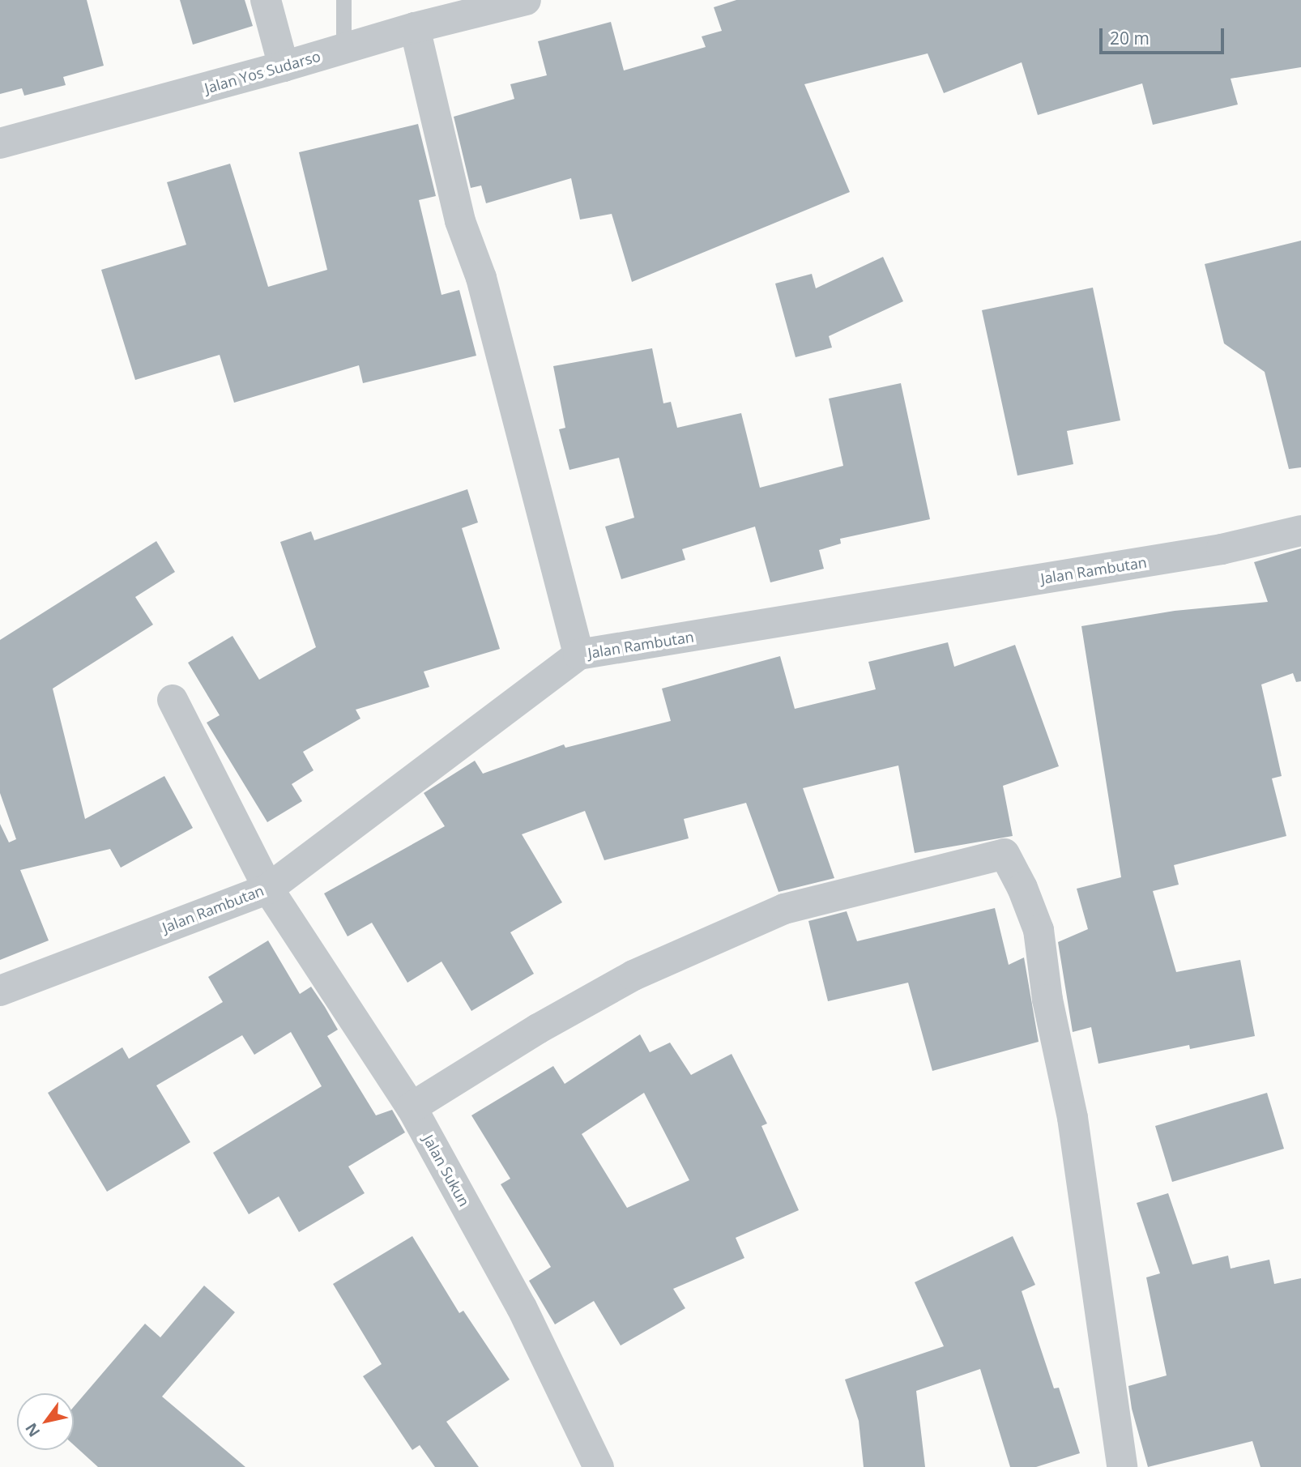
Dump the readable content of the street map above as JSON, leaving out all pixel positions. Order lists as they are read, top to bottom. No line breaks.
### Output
{"streets":{"street":["Jalan Yos Sudarso","Jalan Rambutan","Jalan Sukun"]},"crossings":[["Jalan Rambutan","Jalan Sukun"]],"scale_bar":"20 m","north":"bottom left"}
